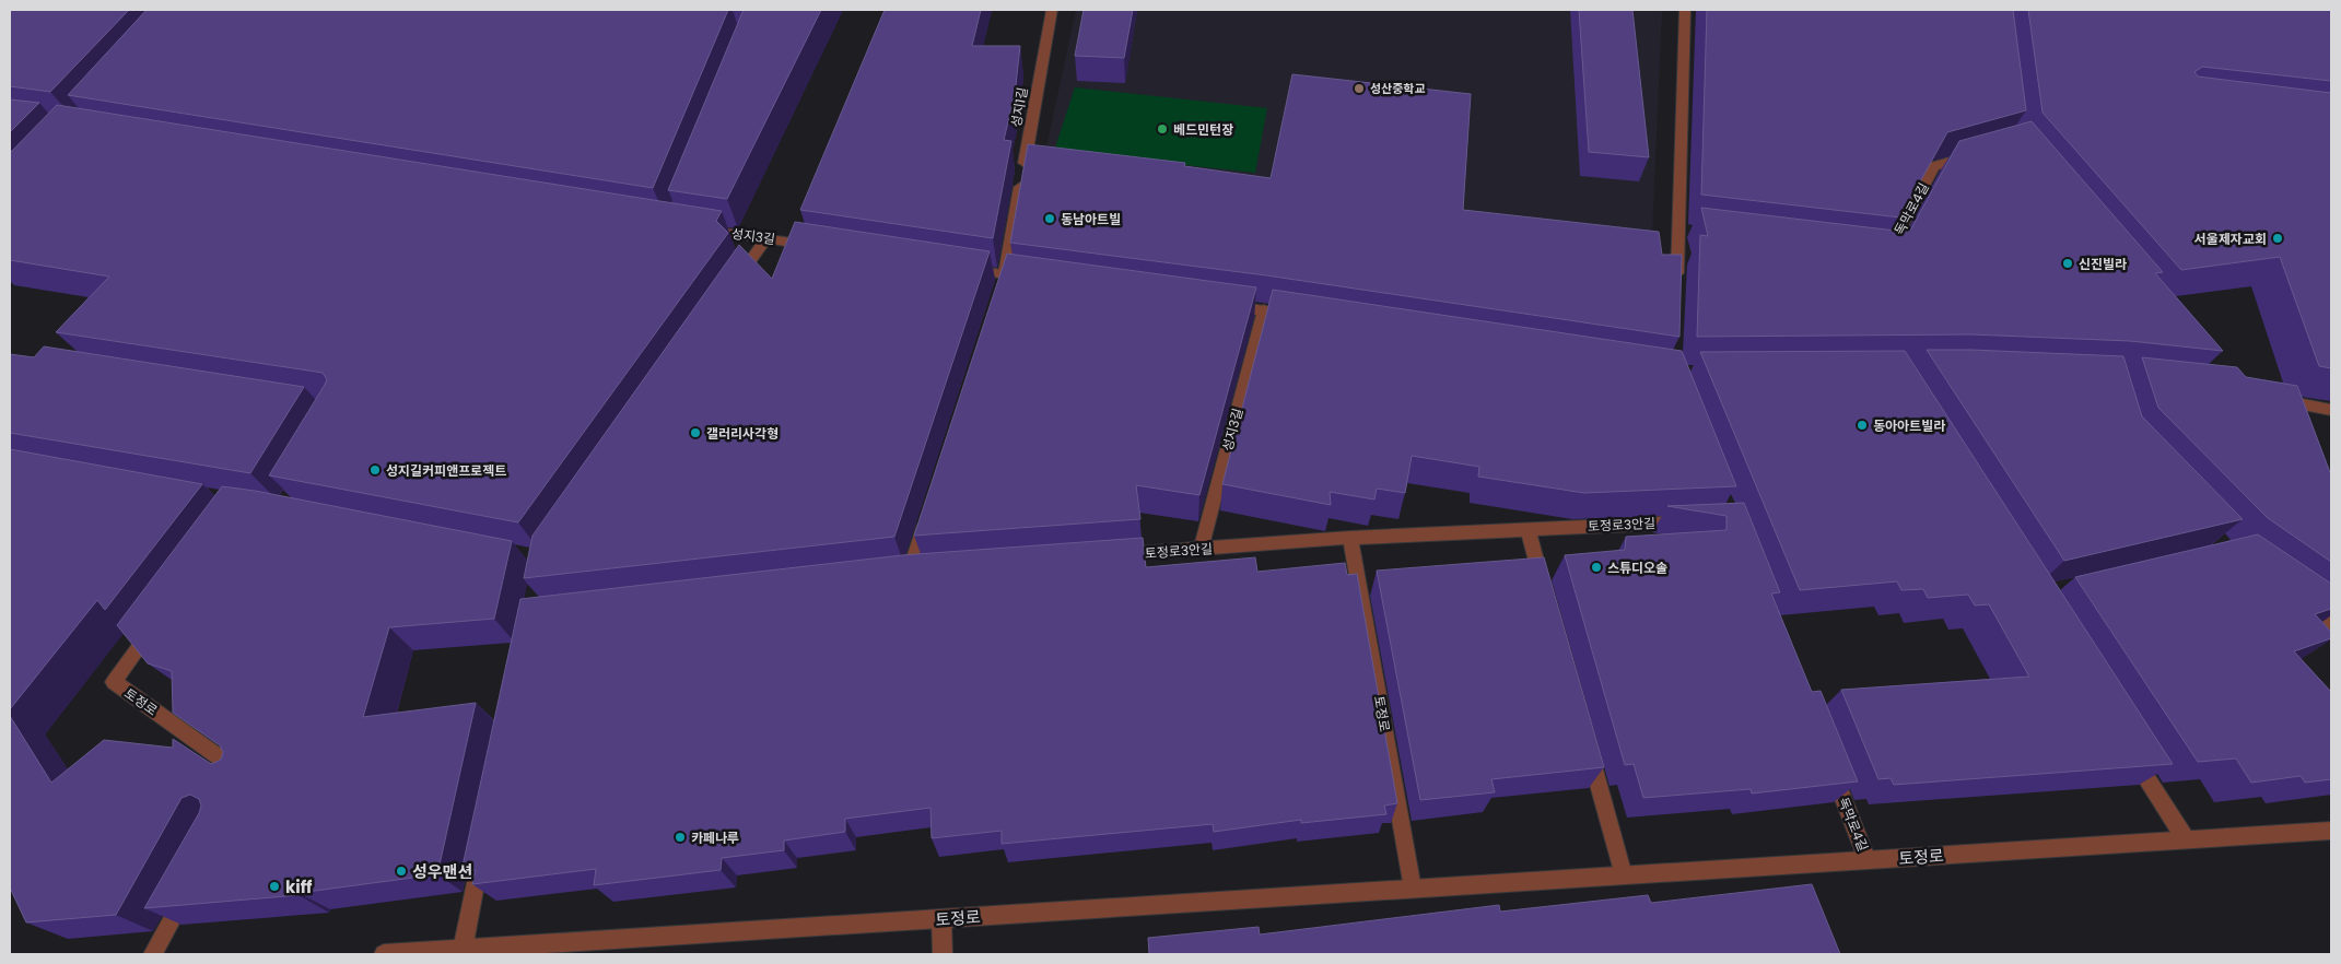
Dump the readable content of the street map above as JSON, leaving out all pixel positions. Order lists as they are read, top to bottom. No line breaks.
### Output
{"streets":{"street":["성지1길","독막로4길","성지3길","토정로3안길","토정로"]},"crossings":[["독막로4길","토정로"],["성지3길","토정로3안길"],["토정로3안길","토정로"]],"places":["성산중학교","베드민턴장","동남아트빌","서울제자교회","신진빌라","동아아트빌라","갤러리사각형","성지길커피앤프로젝트","스튜디오솔","카페나루","성우맨션","kiff"]}
